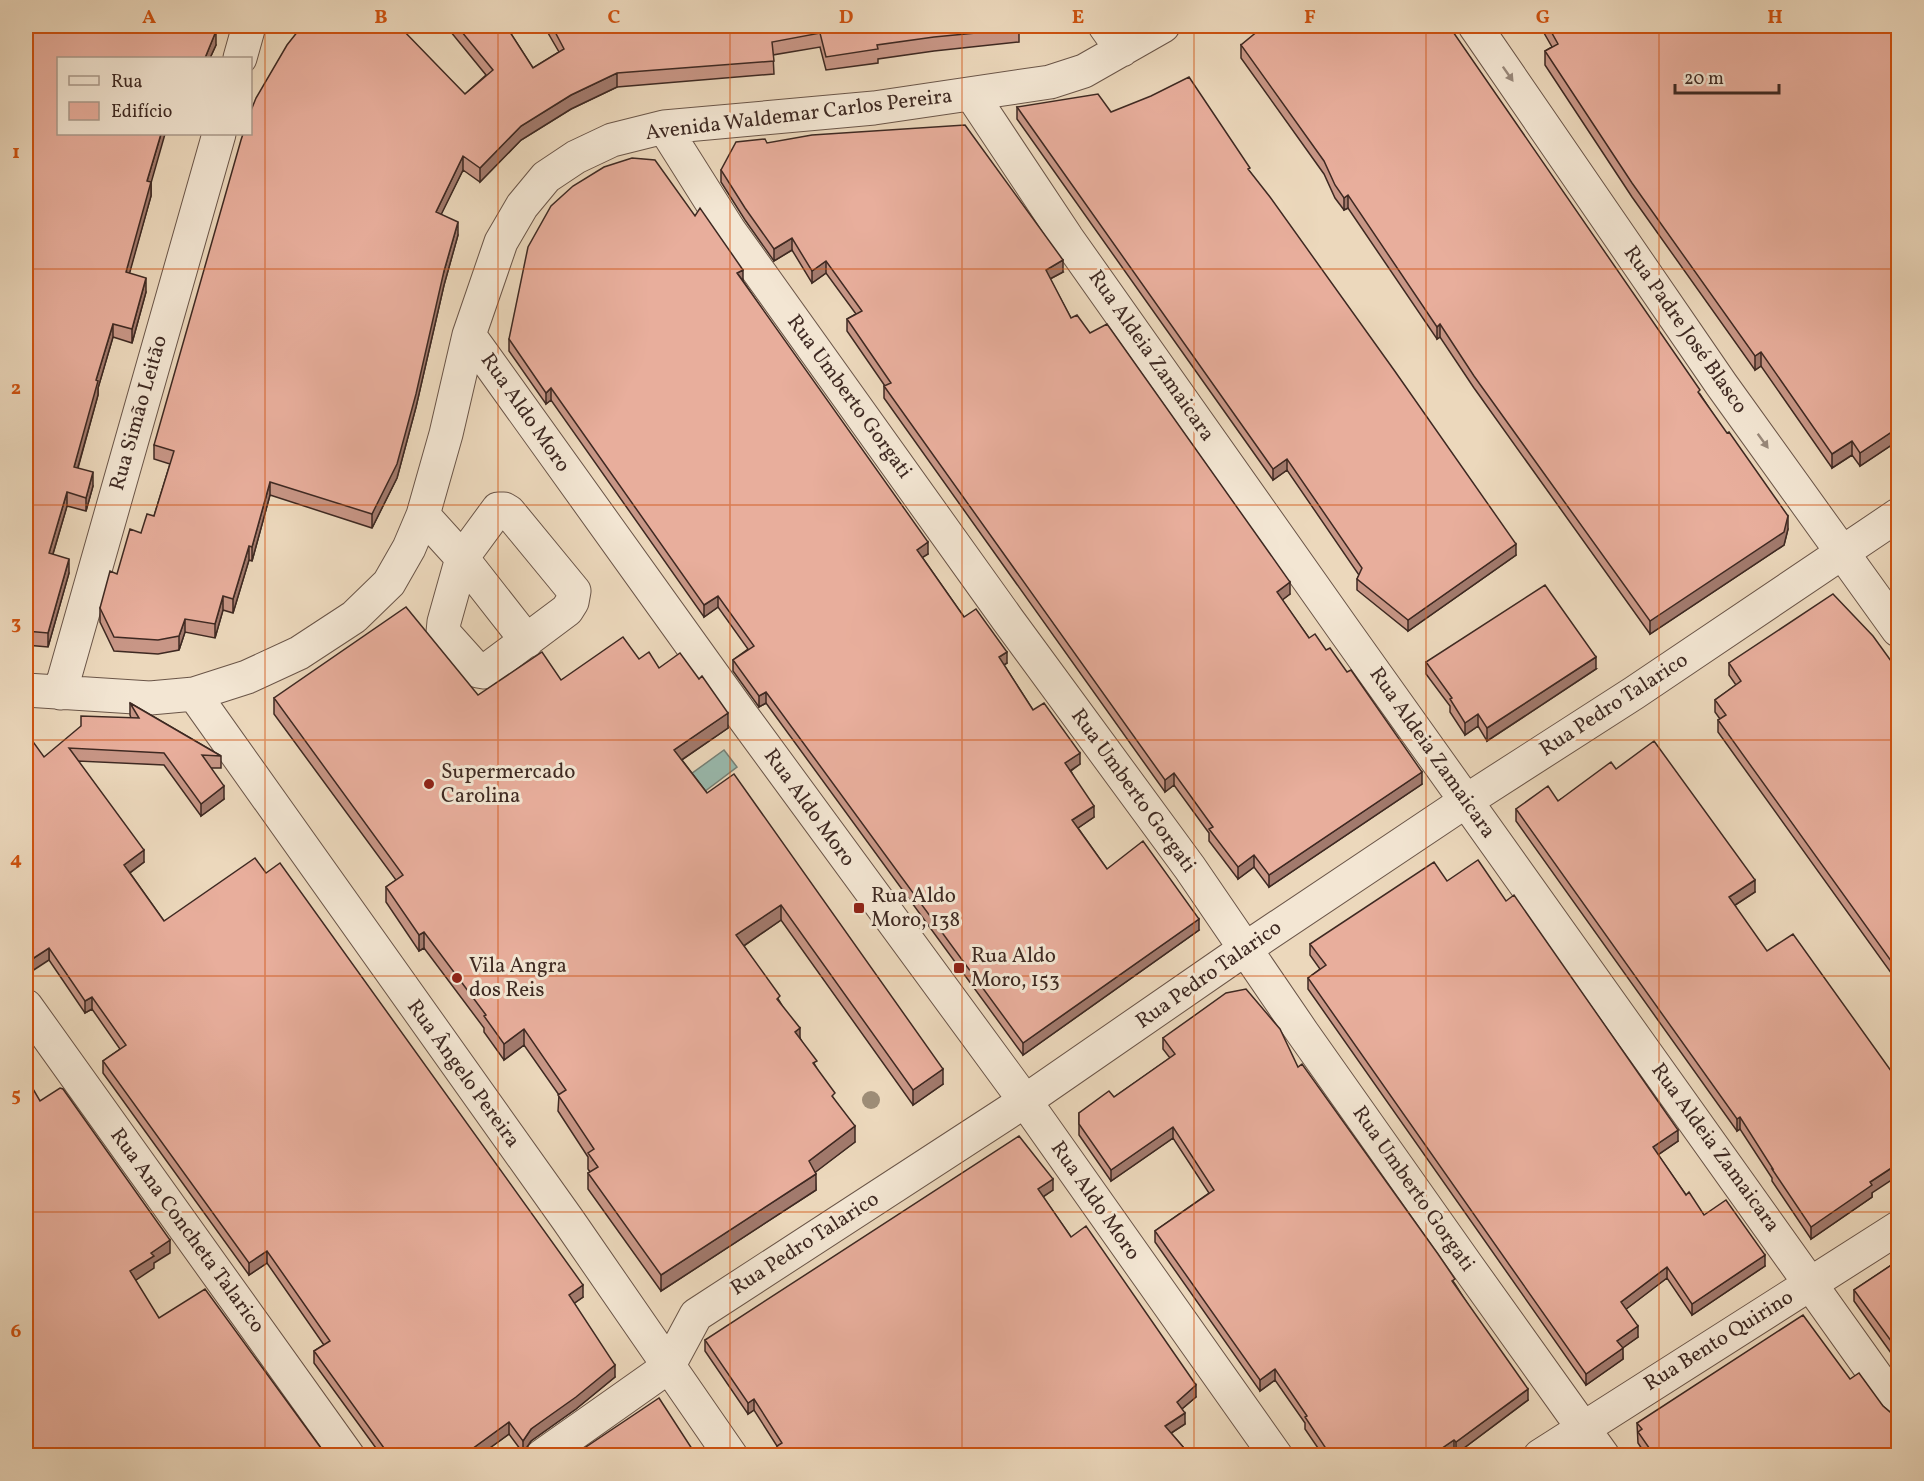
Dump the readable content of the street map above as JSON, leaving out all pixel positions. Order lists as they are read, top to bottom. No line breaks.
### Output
{"streets":{"street":["Avenida Waldemar Carlos Pereira","Rua Padre José Blasco","Rua Aldeia Zamaicara","Rua Umberto Gorgati","Rua Simão Leitão","Rua Aldo Moro","Rua Pedro Talarico","Rua Ângelo Pereira","Rua Ana Concheta Talarico","Rua Bento Quirino"]},"crossings":[["Avenida Waldemar Carlos Pereira","Rua Aldeia Zamaicara"],["Avenida Waldemar Carlos Pereira","Rua Umberto Gorgati"],["Avenida Waldemar Carlos Pereira","Rua Simão Leitão"],["Avenida Waldemar Carlos Pereira","Rua Aldo Moro"],["Avenida Waldemar Carlos Pereira","Rua Ângelo Pereira"],["Rua Padre José Blasco","Rua Pedro Talarico"],["Rua Aldeia Zamaicara","Rua Pedro Talarico"],["Rua Aldeia Zamaicara","Rua Bento Quirino"],["Rua Umberto Gorgati","Rua Pedro Talarico"],["Rua Umberto Gorgati","Rua Bento Quirino"],["Rua Aldo Moro","Rua Pedro Talarico"],["Rua Pedro Talarico","Rua Ângelo Pereira"]],"one_way":["Rua Padre José Blasco"],"places":{"other":["Supermercado Carolina","Vila Angra dos Reis"],"transit":["Rua Aldo Moro, 138","Rua Aldo Moro, 153"]},"legend":["Rua","Edifício"],"scale_bar":"20 m","grid":{"columns":["A","B","C","D","E","F","G","H"],"rows":["1","2","3","4","5","6"]}}
